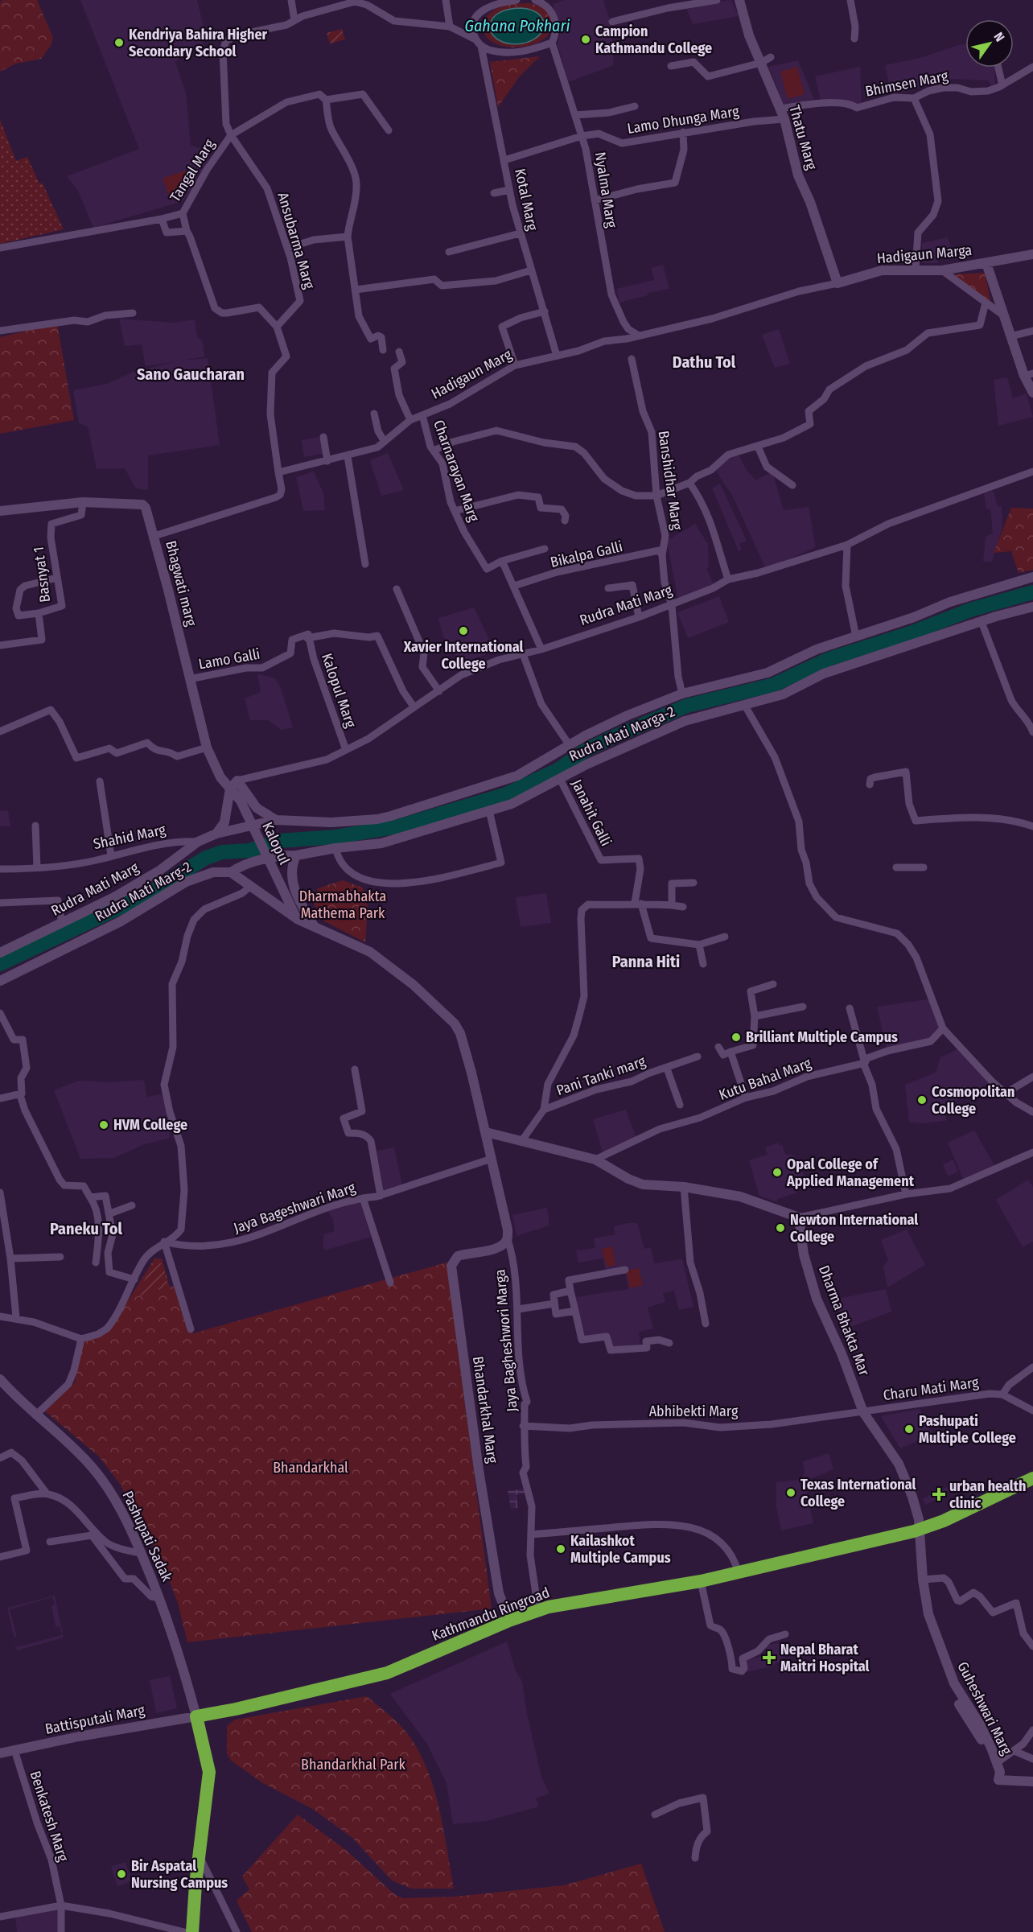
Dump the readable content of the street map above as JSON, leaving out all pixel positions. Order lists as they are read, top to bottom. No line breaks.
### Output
{"streets":{"highway":["Kathmandu Ringroad"],"main road":["Thatu Marg","Hadigaun Marga","Bhagwati marg","Rudra Mati Marg","Rudra Mati Marga-2","Shahid Marg","Kalopul","Rudra Mati Marg-2","Dharma Bhakta Mar","Bhandarkhal Marg","Pashupati Sadak","Guheshwari Marg","Battisputali Marg"],"street":["Bhimsen Marg","Lamo Dhunga Marg","Tangal Marg","Nyalma Marg","Kotal Marg","Ansubarma Marg","Hadigaun Marg","Charnarayan Marg","Banshidhar Marg","Bikalpa Galli","Basnyat 1","Lamo Galli","Kalopul Marg","Janahit Galli","Pani Tanki marg","Kutu Bahal Marg","Jaya Bageshwari Marg","Jaya Bagheshwori Marga","Charu Mati Marg","Abhibekti Marg","Benkatesh Marg"]},"crossings":[["Bhimsen Marg","Thatu Marg"],["Lamo Dhunga Marg","Thatu Marg"],["Lamo Dhunga Marg","Nyalma Marg"],["Lamo Dhunga Marg","Kotal Marg"],["Thatu Marg","Hadigaun Marga"],["Thatu Marg","Hadigaun Marg"],["Tangal Marg","Ansubarma Marg"],["Nyalma Marg","Hadigaun Marg"],["Kotal Marg","Hadigaun Marg"],["Hadigaun Marga","Hadigaun Marg"],["Hadigaun Marg","Charnarayan Marg"],["Banshidhar Marg","Bikalpa Galli"],["Banshidhar Marg","Rudra Mati Marg"],["Banshidhar Marg","Shahid Marg"],["Basnyat 1","Bhagwati marg"],["Bhagwati marg","Lamo Galli"],["Bhagwati marg","Kalopul"],["Rudra Mati Marg","Lamo Galli"],["Rudra Mati Marg","Kalopul Marg"],["Rudra Mati Marg","Shahid Marg"],["Lamo Galli","Kalopul Marg"],["Rudra Mati Marga-2","Janahit Galli"],["Rudra Mati Marga-2","Rudra Mati Marg-2"],["Dharma Bhakta Mar","Charu Mati Marg"],["Dharma Bhakta Mar","Abhibekti Marg"],["Dharma Bhakta Mar","Guheshwari Marg"],["Jaya Bagheshwori Marga","Bhandarkhal Marg"],["Jaya Bagheshwori Marga","Abhibekti Marg"],["Jaya Bagheshwori Marga","Kathmandu Ringroad"],["Charu Mati Marg","Abhibekti Marg"],["Bhandarkhal Marg","Kathmandu Ringroad"],["Pashupati Sadak","Kathmandu Ringroad"],["Pashupati Sadak","Battisputali Marg"],["Kathmandu Ringroad","Guheshwari Marg"],["Kathmandu Ringroad","Battisputali Marg"],["Battisputali Marg","Benkatesh Marg"]],"districts":["Dathu Tol","Sano Gaucharan","Panna Hiti","Paneku Tol"],"water":["Gahana Pokhari"],"parks":["Dharmabhakta Mathema Park","Bhandarkhal","Bhandarkhal Park"],"places":{"other":["Campion Kathmandu College","Kendriya Bahira Higher Secondary School","Xavier International College","Brilliant Multiple Campus","Cosmopolitan College","HVM College","Opal College of Applied Management","Newton International College","Pashupati Multiple College","Texas International College","Kailashkot Multiple Campus","Bir Aspatal Nursing Campus"],"health":["urban health clinic","Nepal Bharat Maitri Hospital"]},"north":"top right"}
